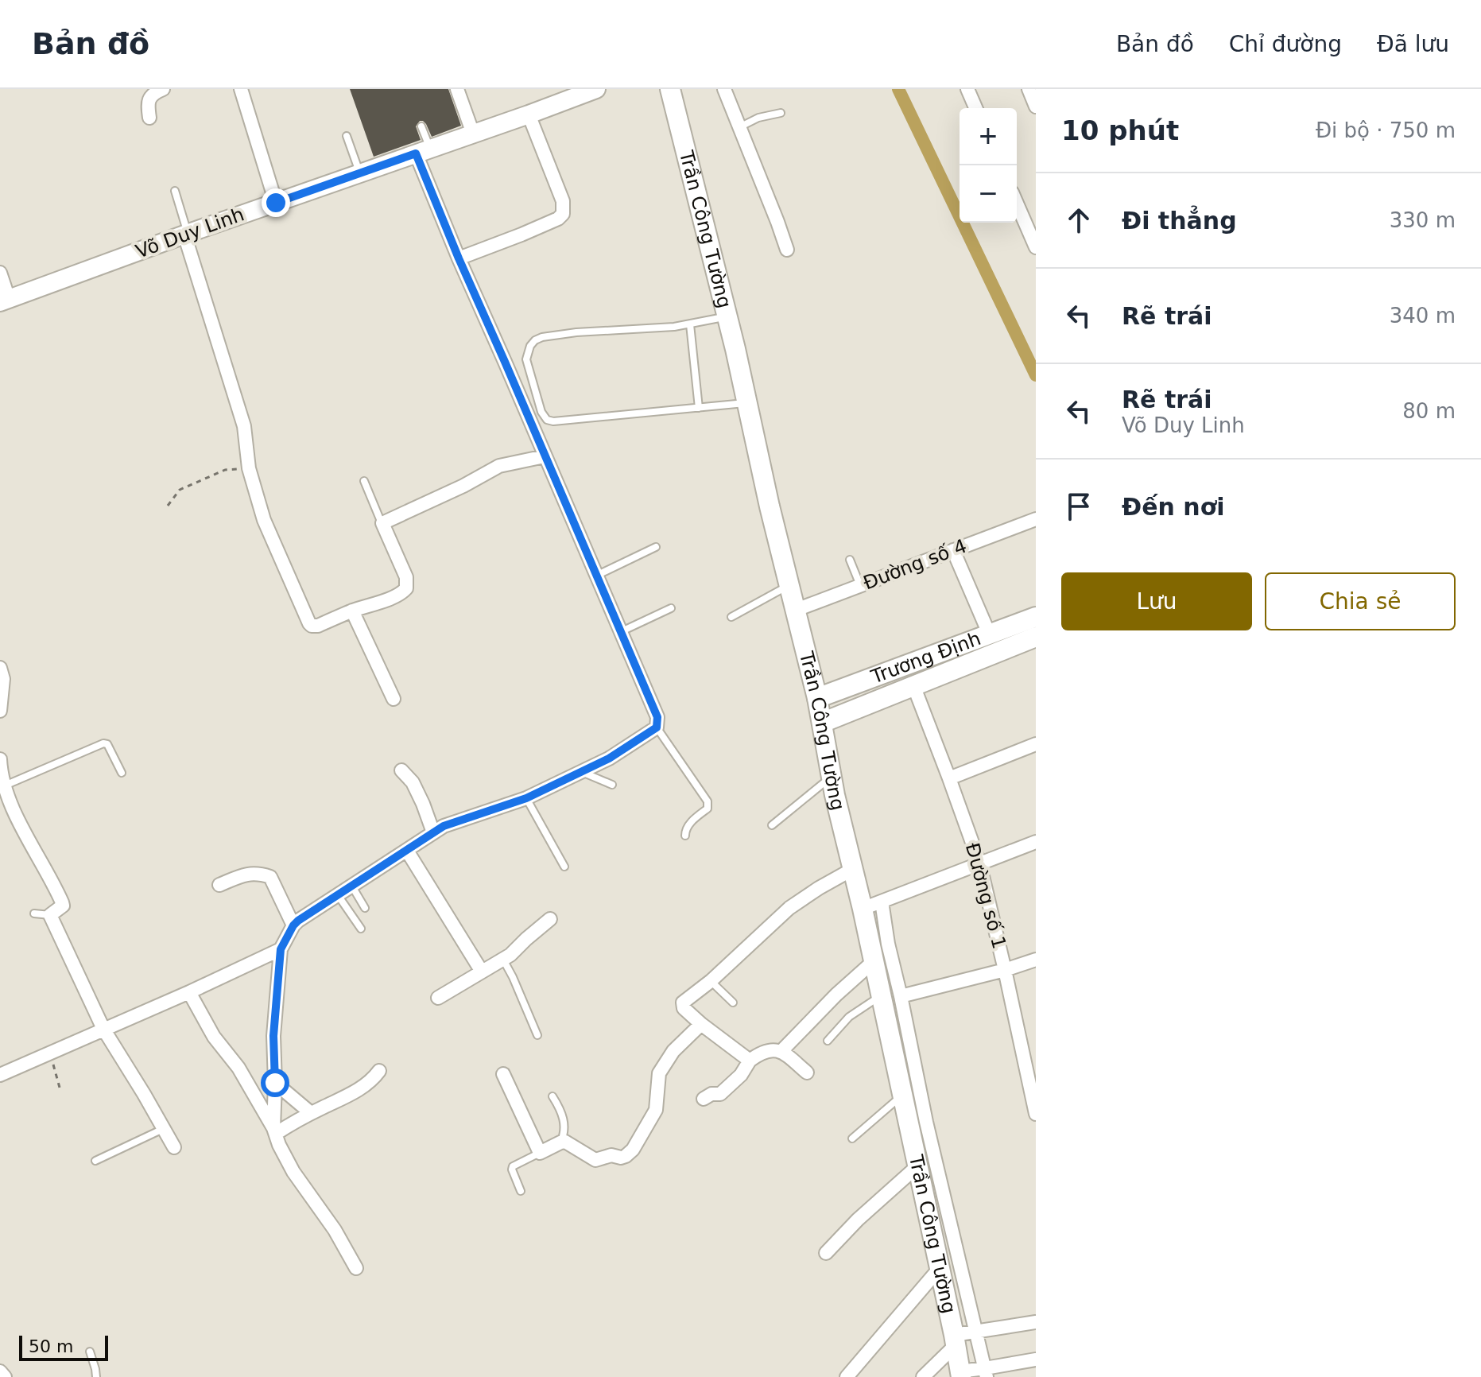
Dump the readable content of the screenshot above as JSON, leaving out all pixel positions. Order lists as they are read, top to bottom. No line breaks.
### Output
{"streets":{"main road":["Trần Công Tường","Trương Định"],"street":["Võ Duy Linh","Đường số 4","Đường số 1"]},"crossings":[["Trần Công Tường","Đường số 4"],["Trần Công Tường","Trương Định"],["Trương Định","Đường số 1"]],"scale_bar":"50 m","page":{"header":"Bản đồ","nav":["Bản đồ","Chỉ đường","Đã lưu"],"heading":["10 phút","Đi bộ · 750 m"],"map_buttons":["+","−"],"list":[["Đi thẳng","330 m"],["Rẽ trái","340 m"],["Rẽ trái","Võ Duy Linh","80 m"],"Đến nơi"],"buttons":["Lưu","Chia sẻ"],"scale":"50 m"}}
